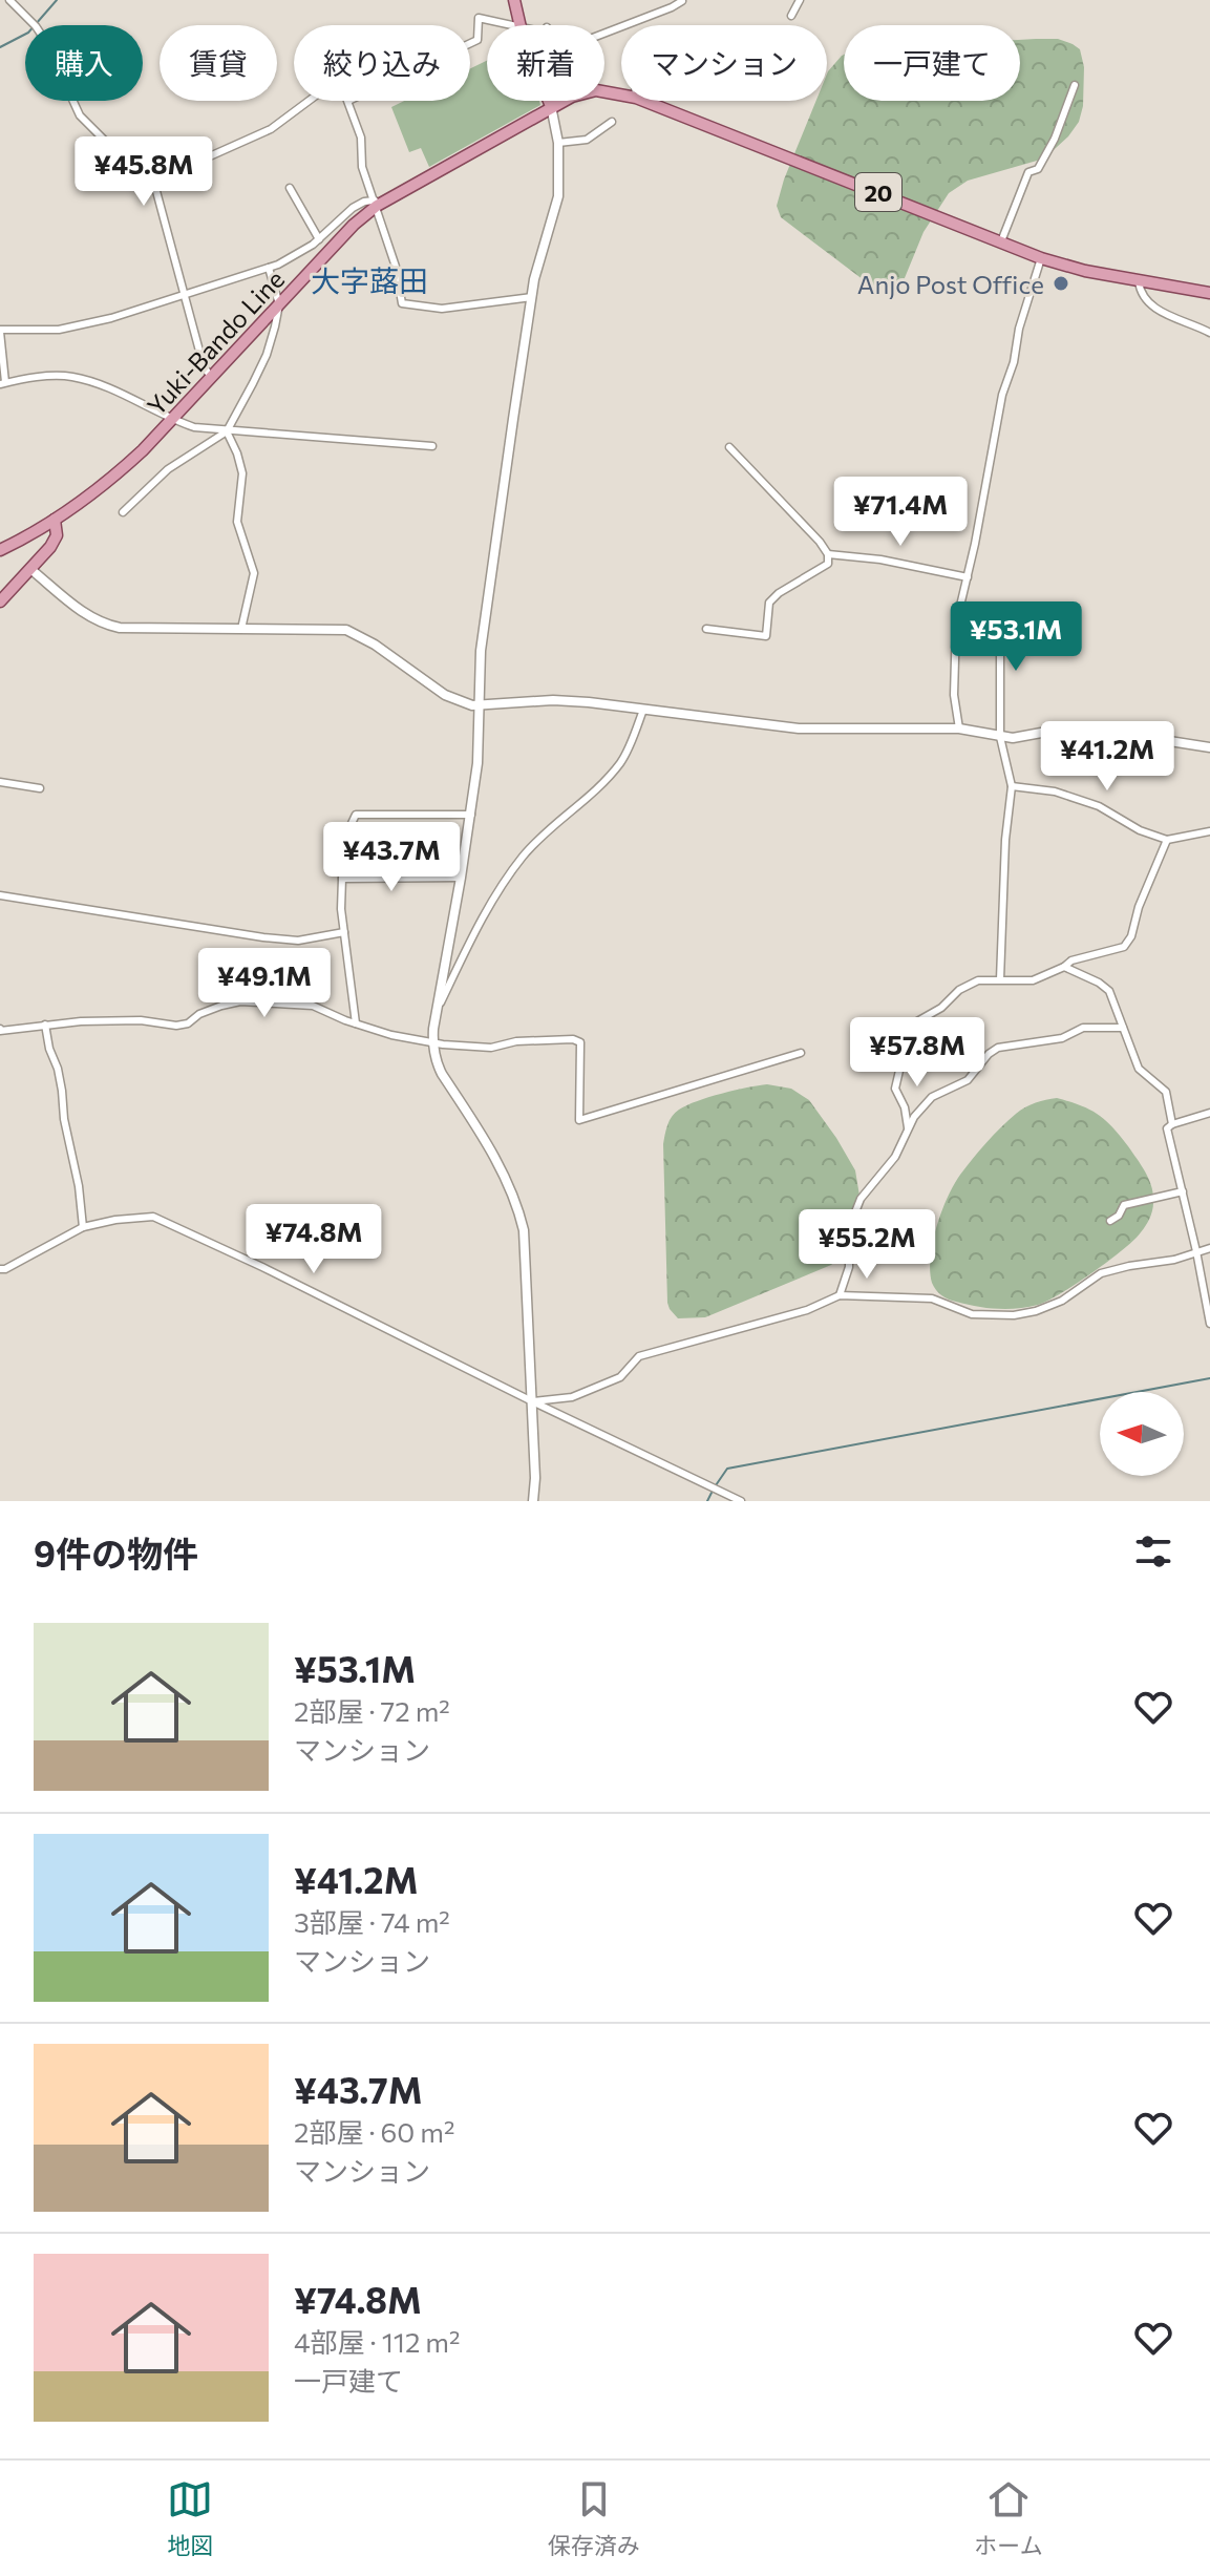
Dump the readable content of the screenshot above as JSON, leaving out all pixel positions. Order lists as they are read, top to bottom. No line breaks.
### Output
{"streets":{"main road":["20","Yuki-Bando Line"]},"districts":["大字蕗田"],"places":["Anjo Post Office"],"north":"left","page":{"chip":["購入","賃貸","絞り込み","新着","マンション","一戸建て"],"price":["¥45.8M","¥71.4M","¥53.1M","¥41.2M","¥43.7M","¥49.1M","¥57.8M","¥74.8M","¥55.2M"],"heading":"9件の物件","list":[{"name":"¥53.1M","note":"2部屋 · 72 m² · マンション"},{"name":"¥41.2M","note":"3部屋 · 74 m² · マンション"},{"name":"¥43.7M","note":"2部屋 · 60 m² · マンション"},{"name":"¥74.8M","note":"4部屋 · 112 m² · 一戸建て"}],"tabs":["地図","保存済み","ホーム"]}}
